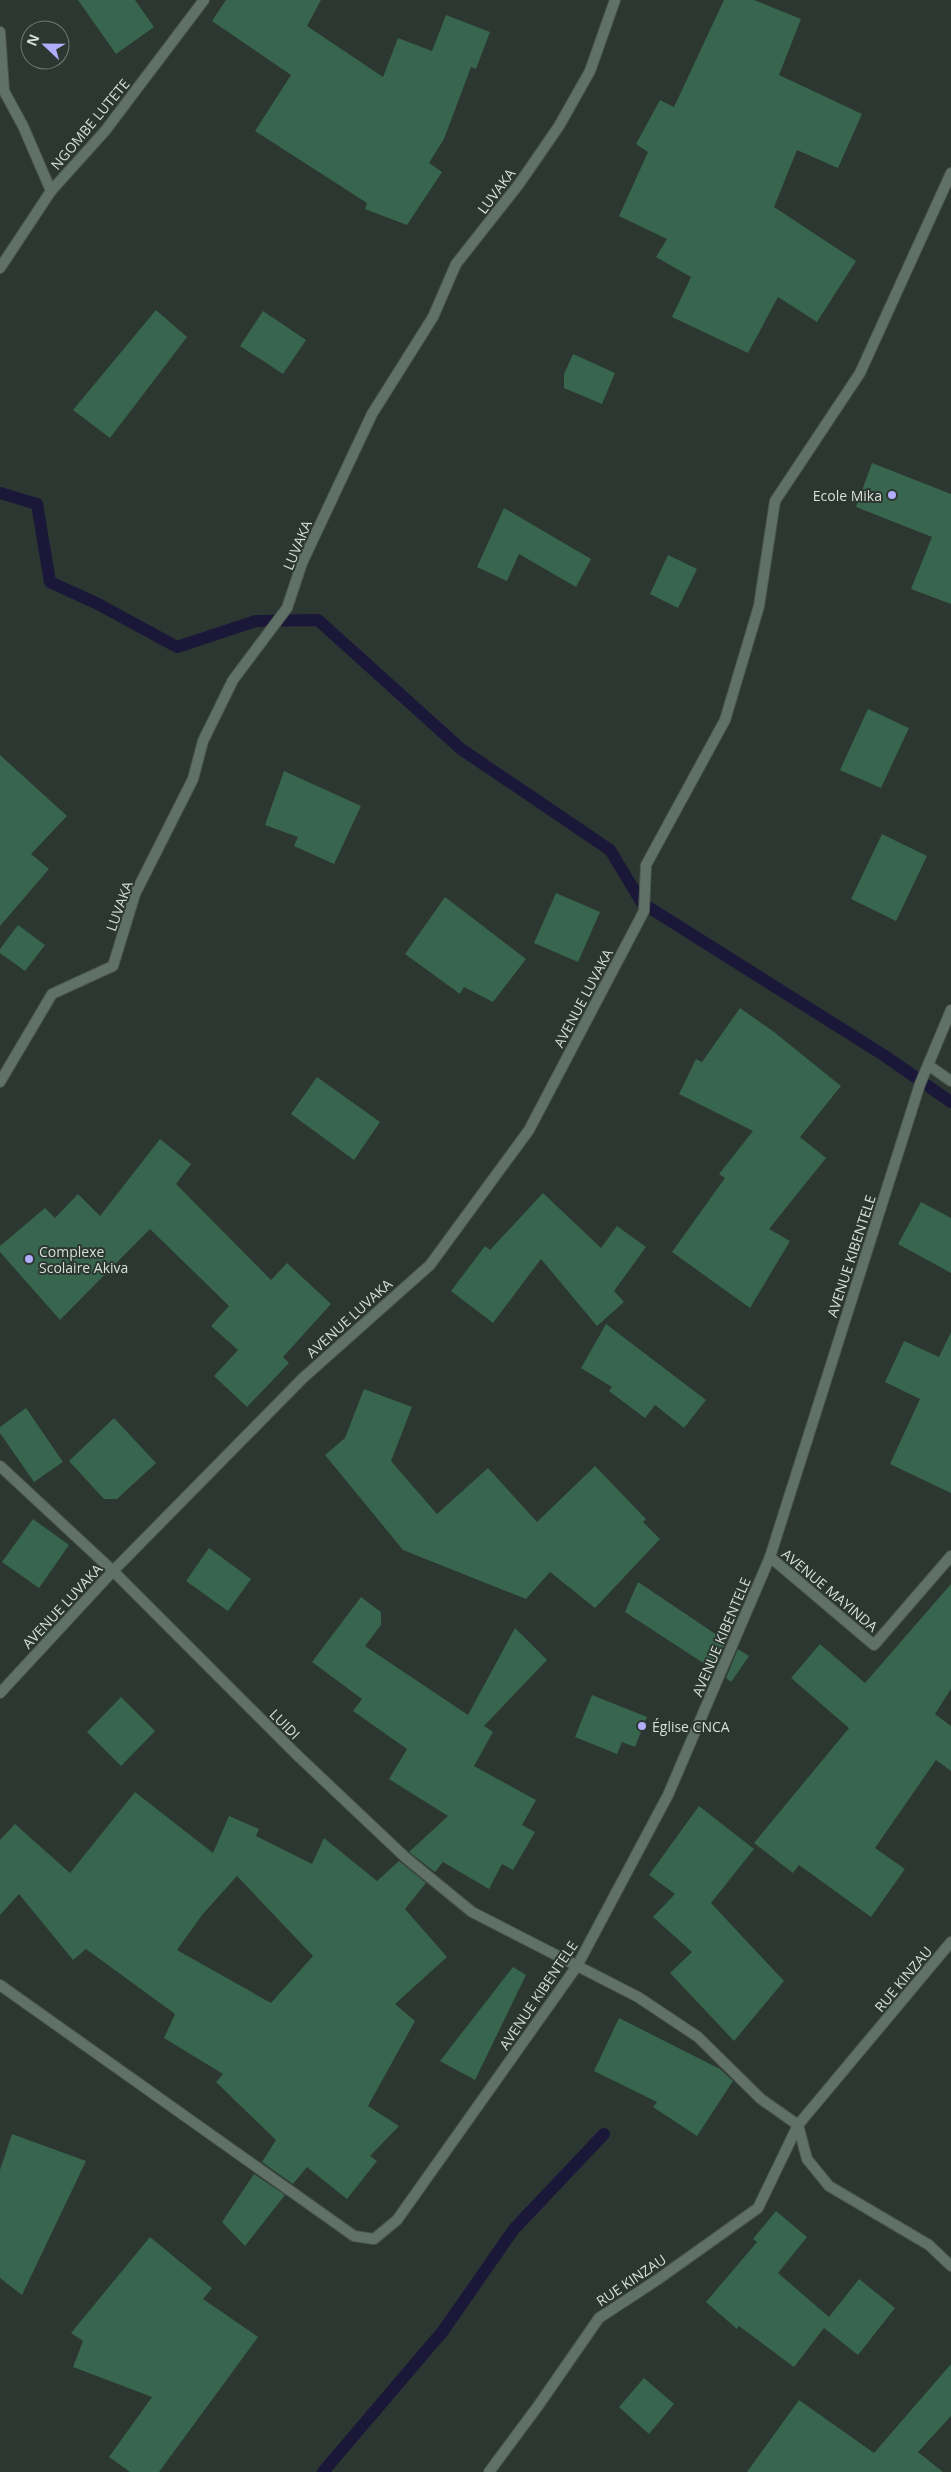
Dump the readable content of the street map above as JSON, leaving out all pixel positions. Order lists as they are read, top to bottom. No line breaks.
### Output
{"streets":{"street":["NGOMBE LUTETE","LUVAKA","AVENUE LUVAKA","AVENUE KIBENTELE","AVENUE MAYINDA","LUIDI","RUE KINZAU"]},"crossings":[["AVENUE LUVAKA","LUIDI"],["AVENUE KIBENTELE","AVENUE MAYINDA"],["AVENUE KIBENTELE","LUIDI"],["LUIDI","RUE KINZAU"]],"places":["Ecole Mika","Complexe Scolaire Akiva","Église CNCA"],"north":"left"}
